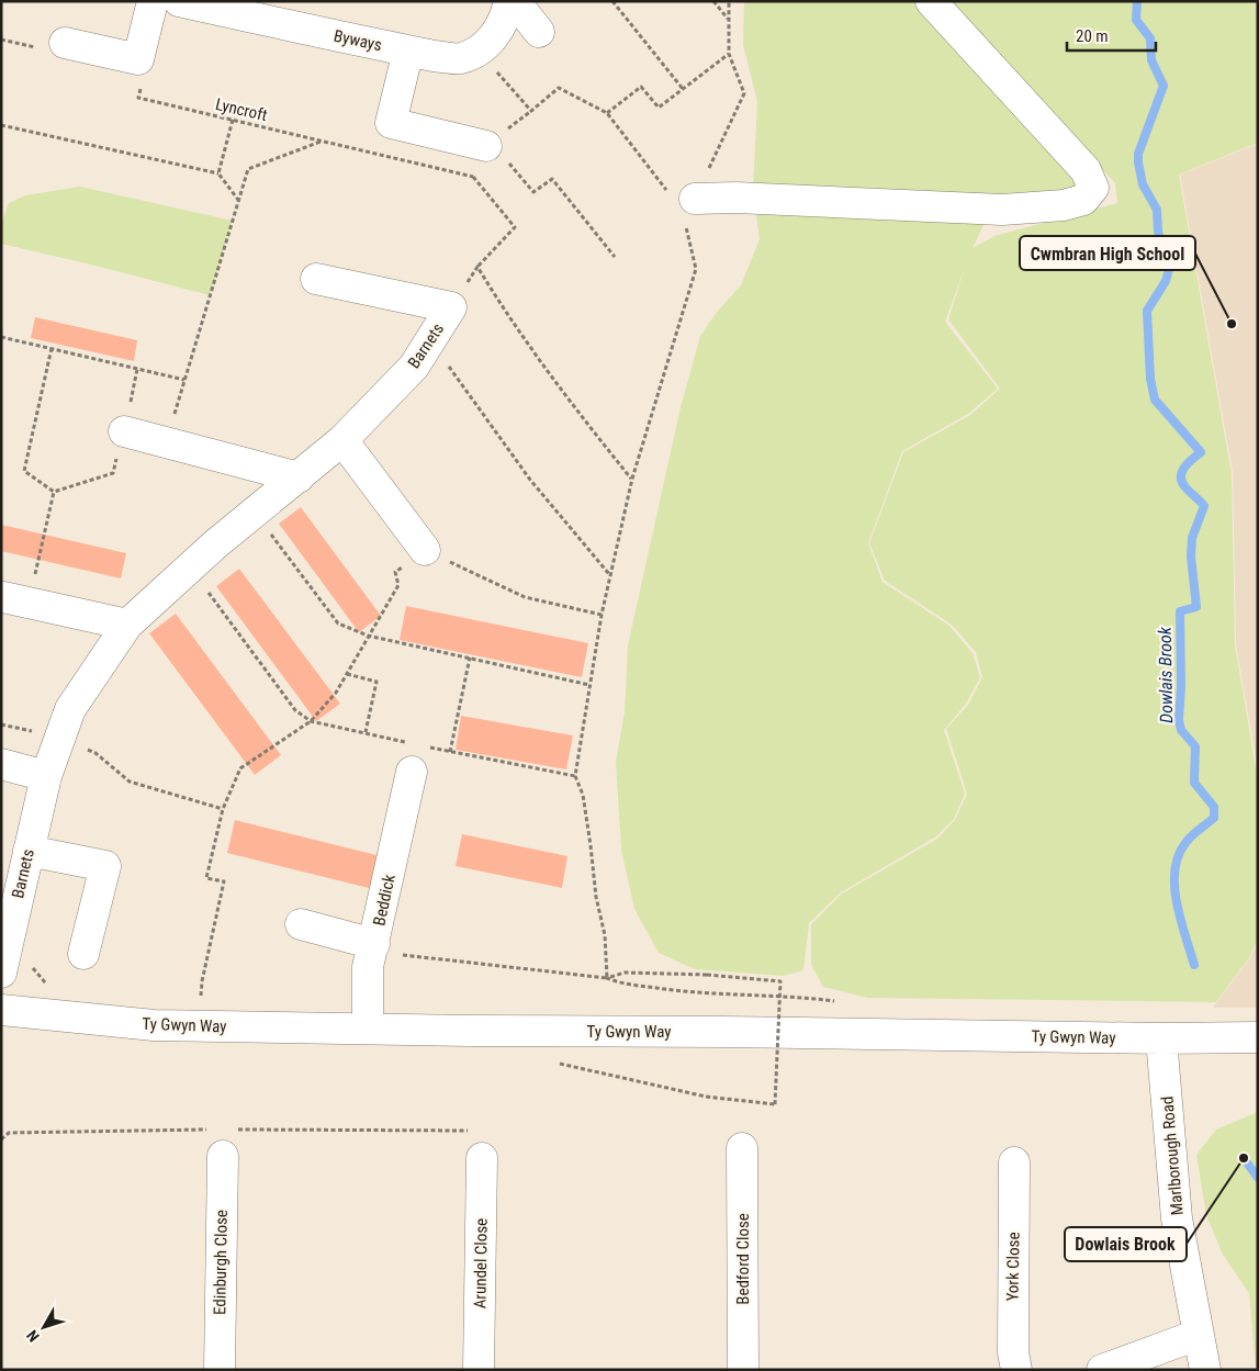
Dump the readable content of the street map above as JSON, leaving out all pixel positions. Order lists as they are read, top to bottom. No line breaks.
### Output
{"streets":{"street":["Byways","Barnets","Beddick","Ty Gwyn Way","Marlborough Road","Bedford Close","Edinburgh Close","Arundel Close","York Close"],"path":["Lyncroft"]},"crossings":[["Beddick","Ty Gwyn Way"],["Ty Gwyn Way","Marlborough Road"]],"water":["Dowlais Brook"],"places":["Cwmbran High School","Dowlais Brook"],"scale_bar":"20 m","north":"bottom left"}
